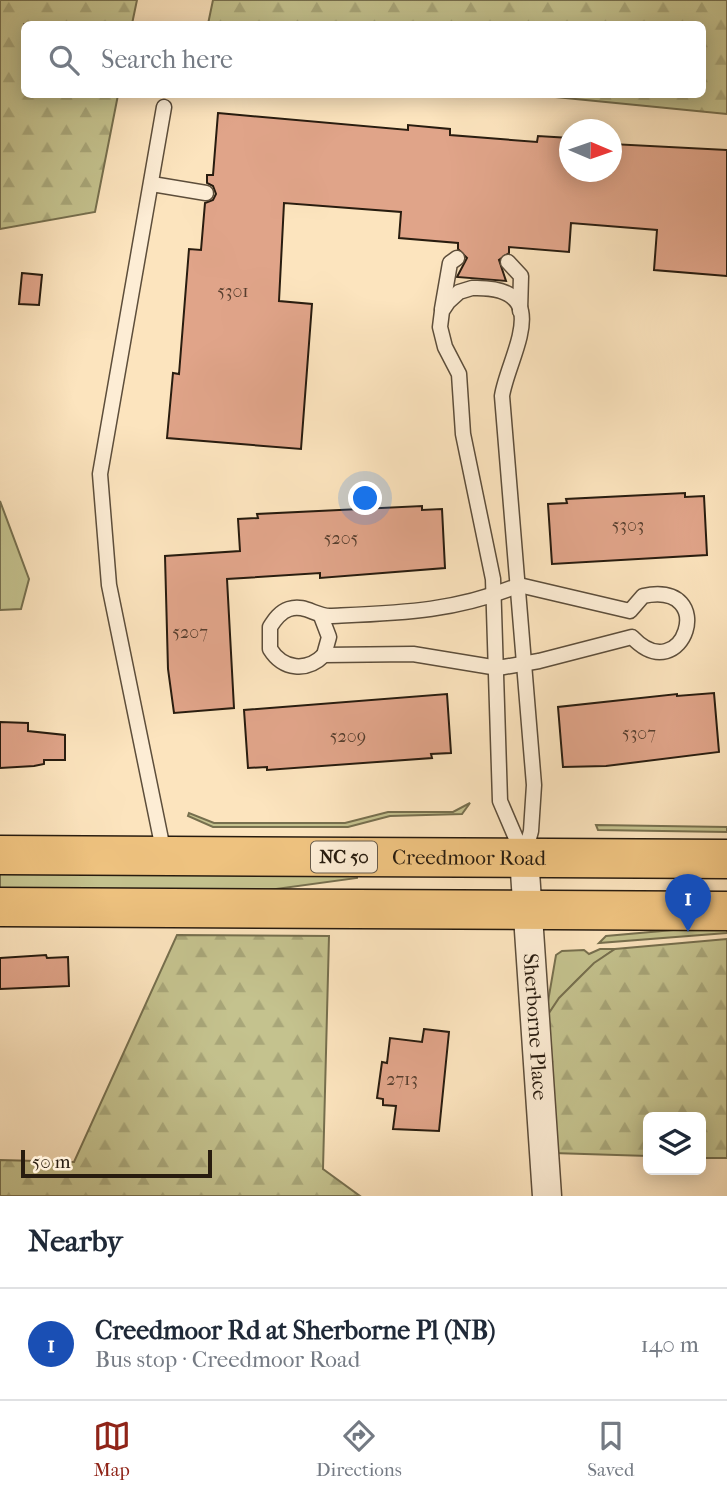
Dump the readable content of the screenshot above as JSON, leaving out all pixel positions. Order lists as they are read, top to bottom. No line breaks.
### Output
{"streets":{"main road":["NC 50","Creedmoor Road"],"street":["Sherborne Place"]},"crossings":[["Creedmoor Road","Sherborne Place"]],"house_numbers":["5301","5303","5205","5207","5307","5209","2713"],"scale_bar":"50 m","north":"right","page":{"search":"Search here","pins":"1","scale":"50 m","heading":"Nearby","list":[{"mark":"1","name":"Creedmoor Rd at Sherborne Pl (NB)","note":"Bus stop · Creedmoor Road","value":"140 m"}],"nav":["Map","Directions","Saved"]}}
